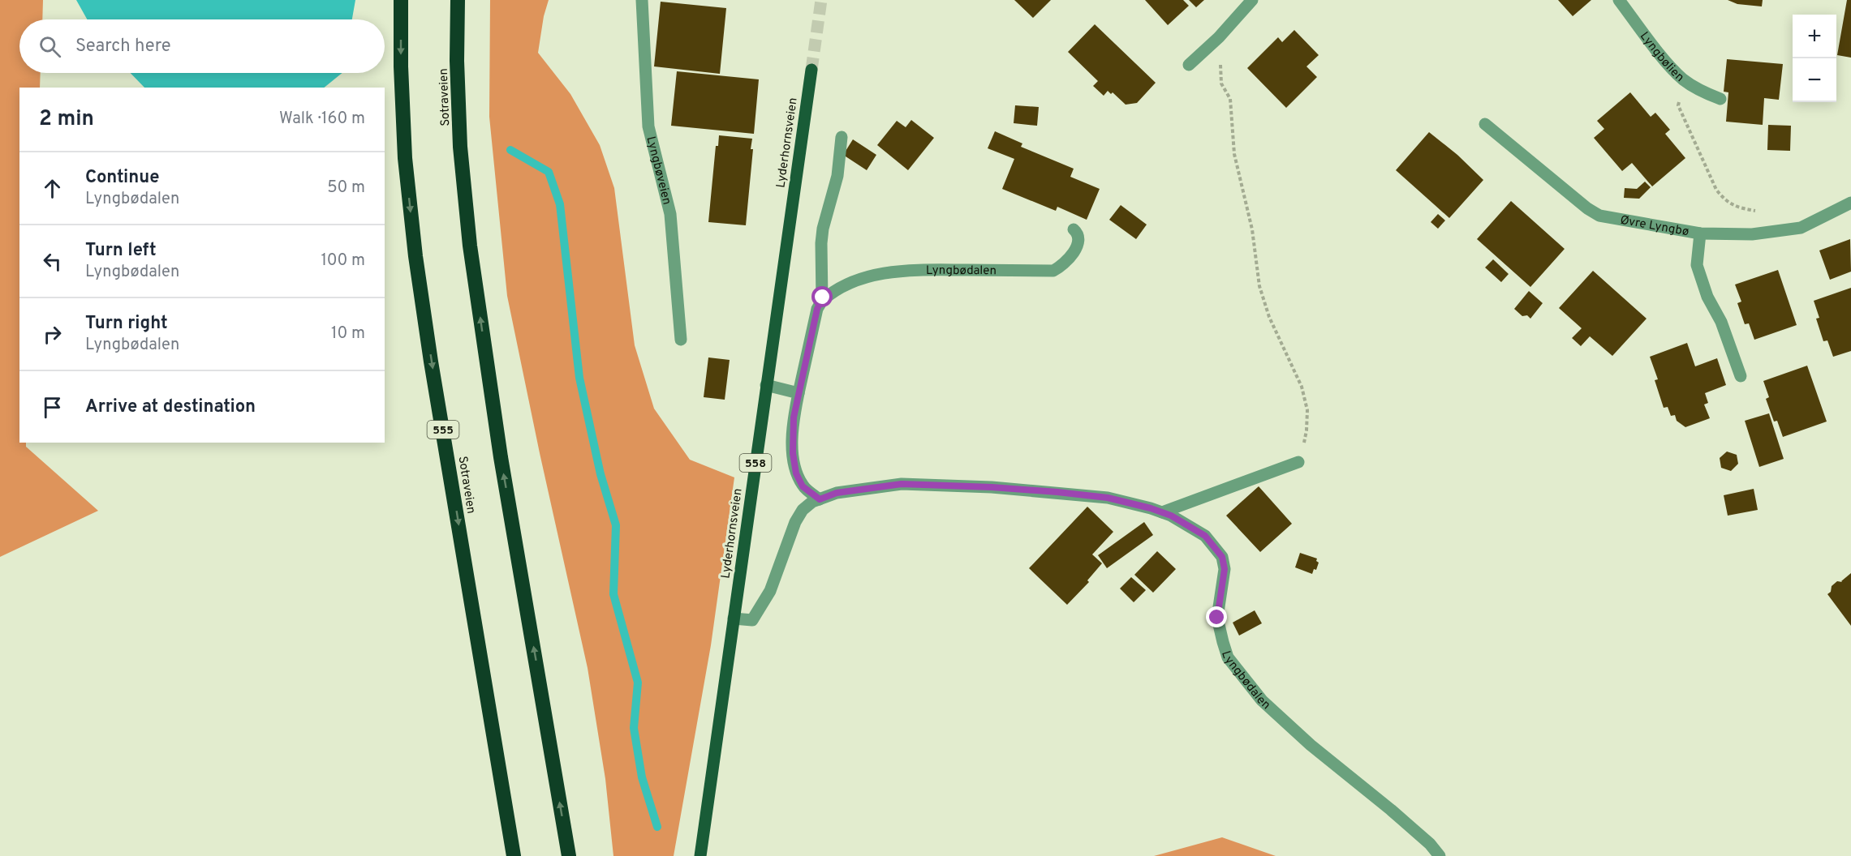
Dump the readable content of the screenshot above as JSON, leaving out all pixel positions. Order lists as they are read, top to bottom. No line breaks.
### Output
{"streets":{"highway":["Sotraveien","555"],"main road":["Lyderhornsveien","558"],"street":["Lyngbølien","Lyngbøveien","Øvre Lyngbø","Lyngbødalen"]},"crossings":[["Lyderhornsveien","Lyngbødalen"]],"page":{"map_buttons":["+","−"],"search":"Search here","heading":["2 min","Walk · 160 m"],"list":[["Continue","Lyngbødalen","50 m"],["Turn left","Lyngbødalen","100 m"],["Turn right","Lyngbødalen","10 m"],"Arrive at destination"]}}
